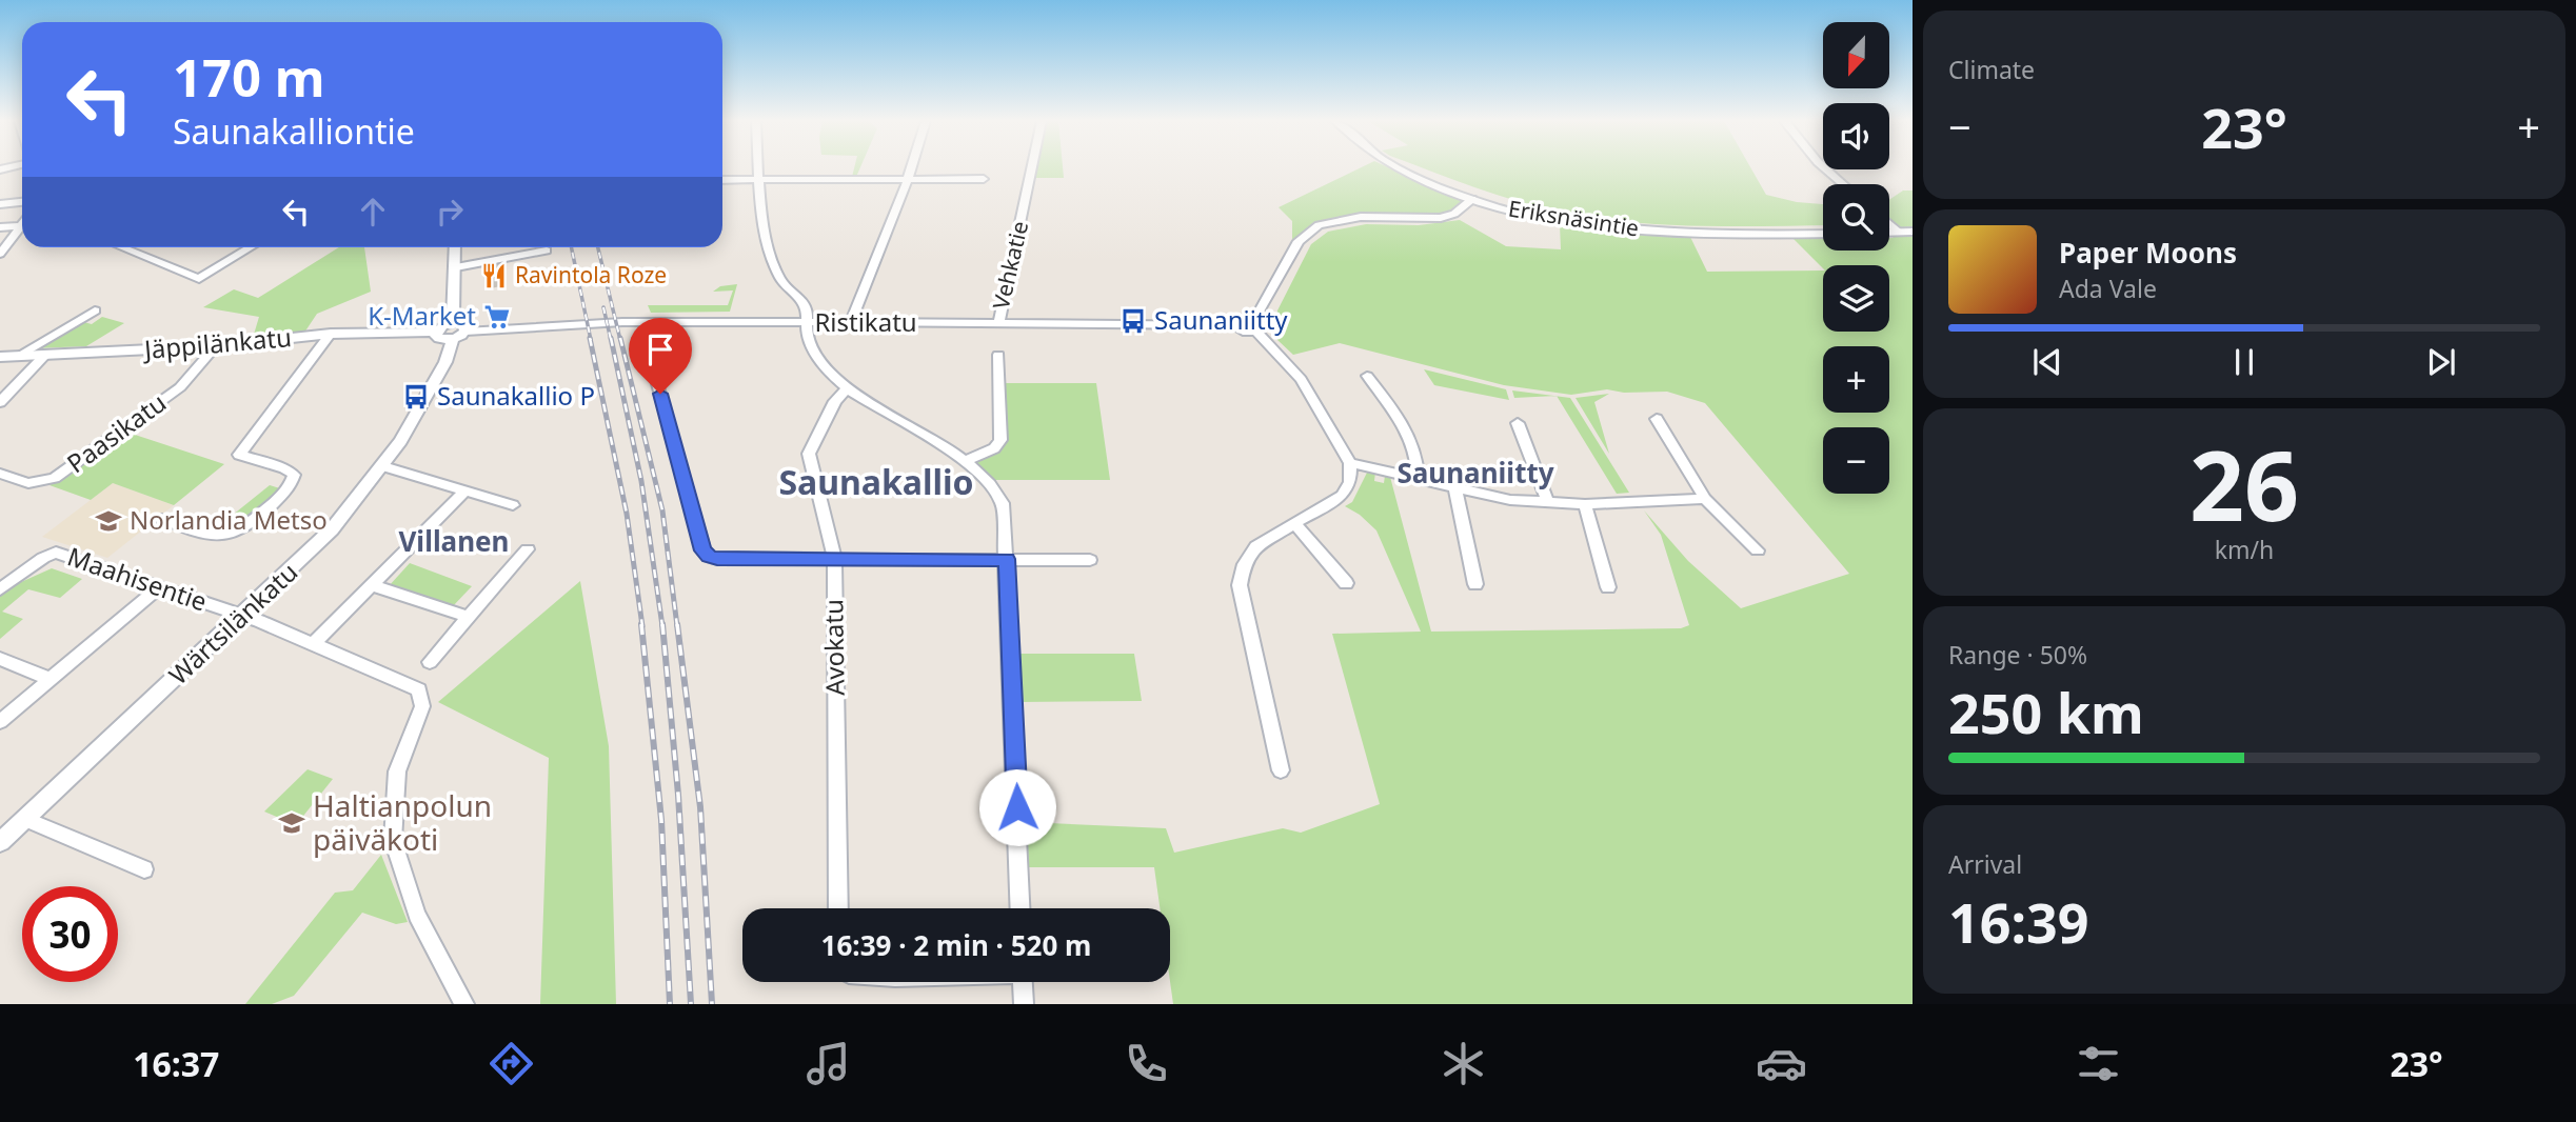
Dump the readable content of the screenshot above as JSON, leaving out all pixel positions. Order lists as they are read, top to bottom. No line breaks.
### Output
{"streets":{"street":["Eriksnäsintie","Vehkatie","Ristikatu","Jäppilänkatu","Paasikatu","Maahisentie","Wärtsilänkatu","Avokatu"]},"crossings":[["Vehkatie","Ristikatu"],["Ristikatu","Jäppilänkatu"],["Ristikatu","Wärtsilänkatu"],["Jäppilänkatu","Paasikatu"],["Jäppilänkatu","Wärtsilänkatu"],["Maahisentie","Wärtsilänkatu"]],"districts":["Saunaniitty","Saunakallio","Villanen"],"places":{"restaurant":["Ravintola Roze"],"supermarket":["K-Market"],"bus stop":["Saunaniitty","Saunakallio P"],"school or university":["Norlandia Metso","Haltianpolun päiväkoti"]},"north":"bottom","page":{"tile":["Climate",["26","km/h"],["Range · 50%","250 km"],["Arrival","16:39"]],"map_buttons":["+","−"],"turn":["170 m","Saunakalliontie"],"heat":["−","23°","+"],"song":["Paper Moons","Ada Vale"],"limit":"30","trip":"16:39 · 2 min · 520 m","tabs":["16:37","23°"]}}
